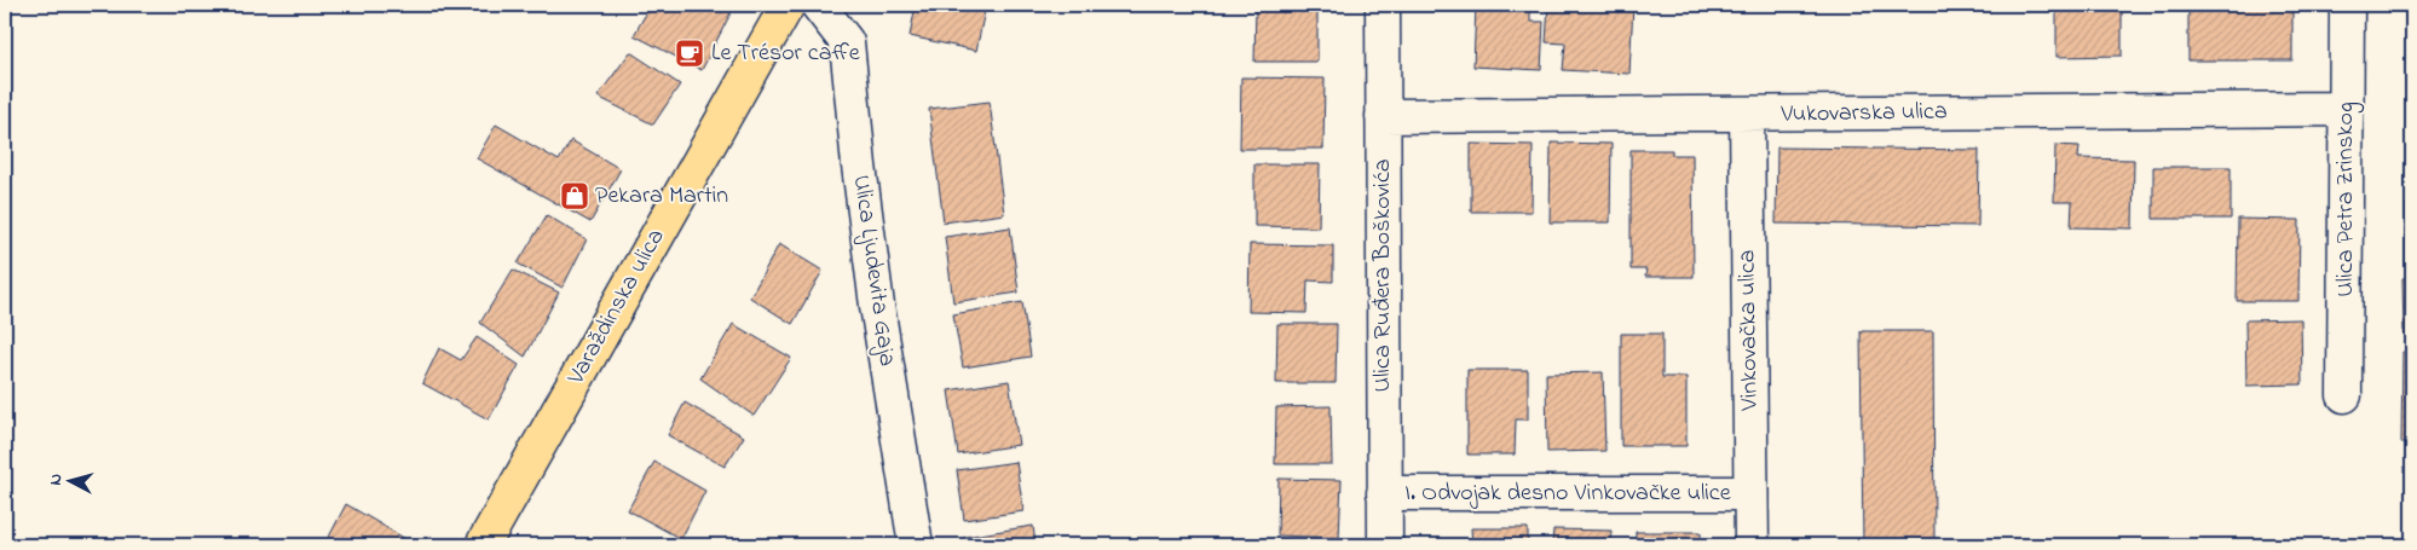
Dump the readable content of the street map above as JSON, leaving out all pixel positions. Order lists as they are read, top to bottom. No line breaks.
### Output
{"streets":{"main road":["Varaždinska ulica"],"street":["Vukovarska ulica","Ulica Petra Zrinskog","Ulica Ljudevita Gaja","Ulica Ruđera Boškovića","Vinkovačka ulica","I. Odvojak desno Vinkovačke ulice"]},"crossings":[["Vukovarska ulica","Ulica Petra Zrinskog"],["Vukovarska ulica","Ulica Ruđera Boškovića"],["Vukovarska ulica","Vinkovačka ulica"],["Ulica Ruđera Boškovića","I. Odvojak desno Vinkovačke ulice"],["Vinkovačka ulica","I. Odvojak desno Vinkovačke ulice"]],"places":{"cafe":["Le Trésor caffe"],"shop":["Pekara Martin"]},"north":"left"}
